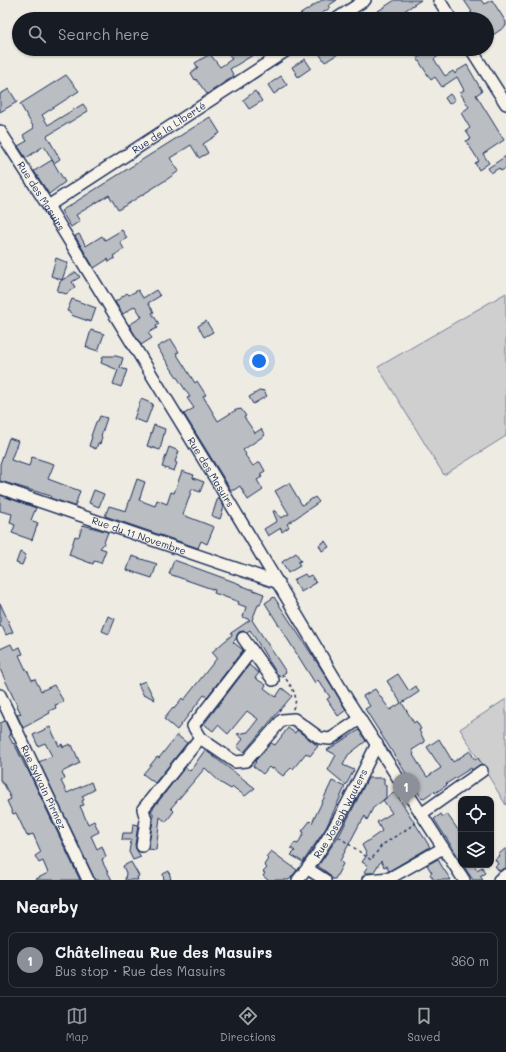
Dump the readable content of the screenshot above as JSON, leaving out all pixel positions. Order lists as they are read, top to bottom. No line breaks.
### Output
{"streets":{"street":["Rue de la Liberté","Rue des Masuirs","Rue du 11 Novembre","Rue Sylvain Pirmez","Rue Joseph Wauters"]},"crossings":[["Rue de la Liberté","Rue des Masuirs"],["Rue des Masuirs","Rue du 11 Novembre"],["Rue des Masuirs","Rue Joseph Wauters"]],"page":{"search":"Search here","pins":"1","heading":"Nearby","list":[{"mark":"1","name":"Châtelineau Rue des Masuirs","note":"Bus stop · Rue des Masuirs","value":"360 m"}],"nav":["Map","Directions","Saved"]}}
